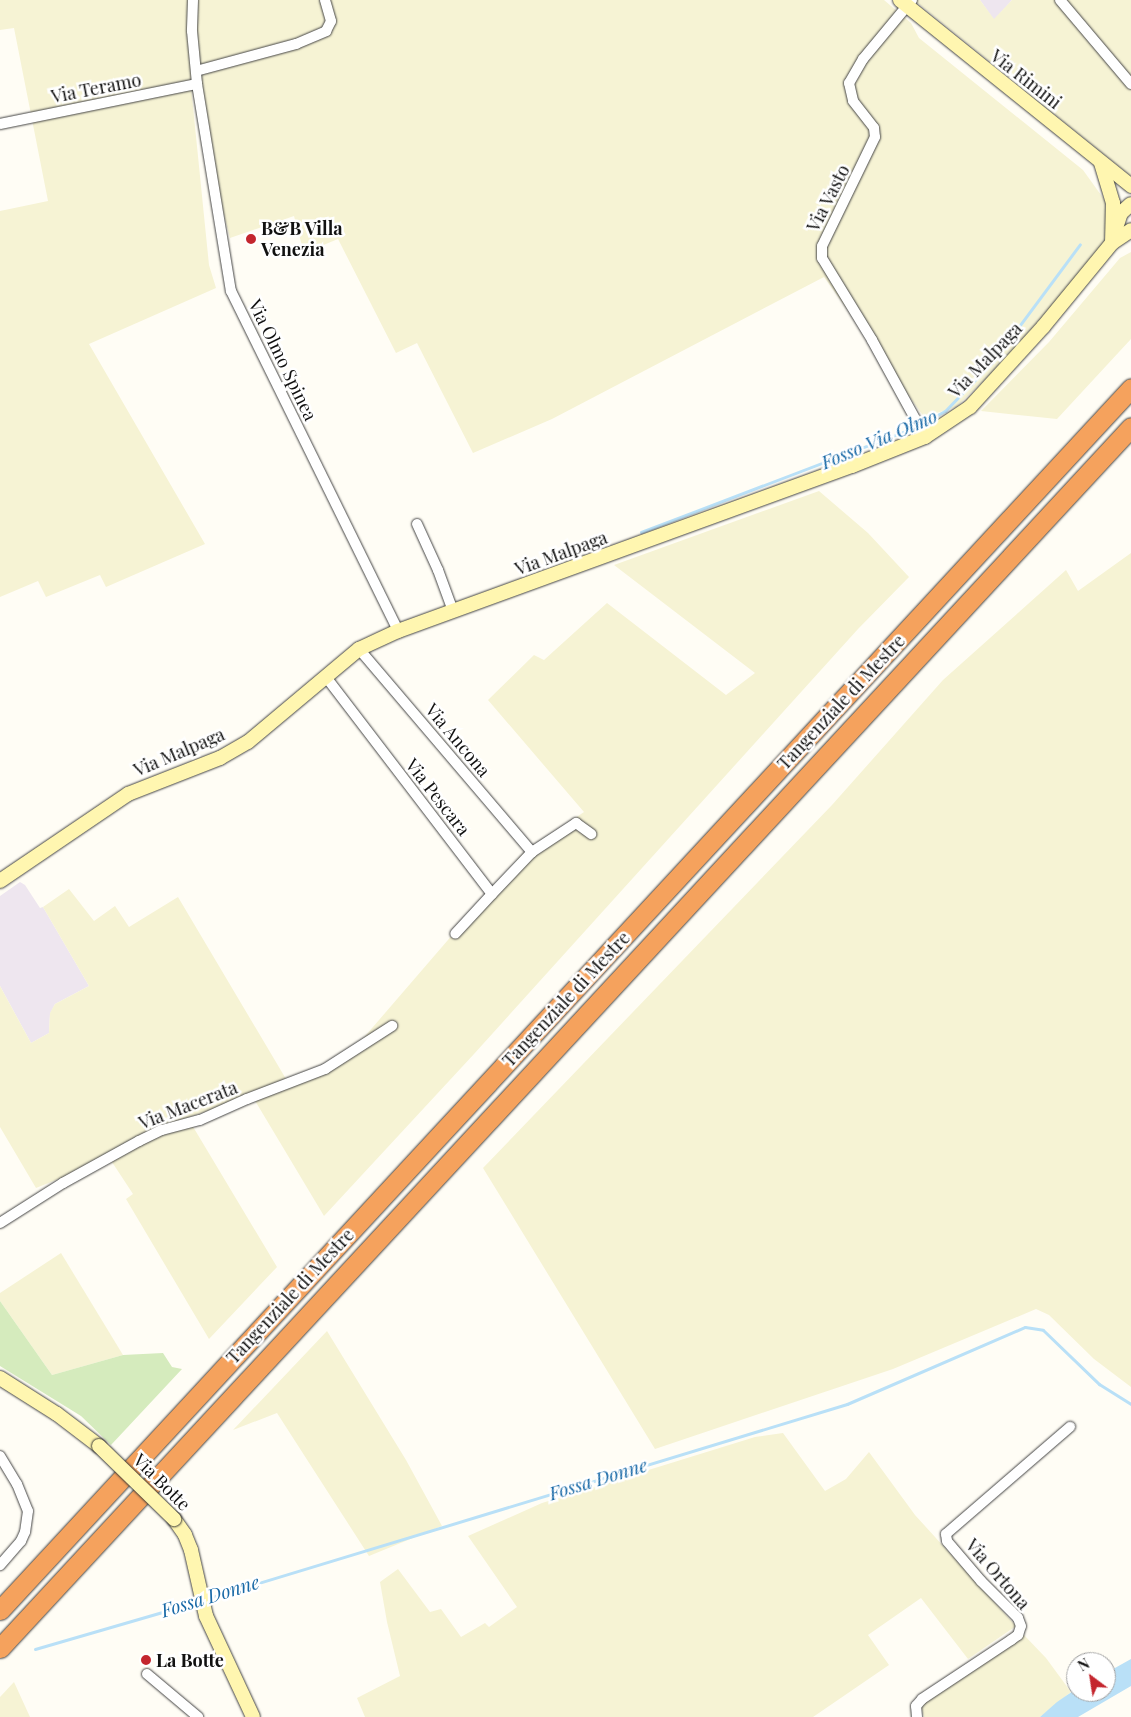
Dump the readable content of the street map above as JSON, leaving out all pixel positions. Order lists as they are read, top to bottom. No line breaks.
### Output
{"streets":{"highway":["Tangenziale di Mestre"],"street":["Via Rimini","Via Teramo","Via Vasto","Via Olmo Spinea","Via Malpaga","Via Ancona","Via Pescara","Via Macerata","Via Botte","Via Ortona"]},"crossings":[["Via Rimini","Via Vasto"],["Via Teramo","Via Olmo Spinea"],["Via Vasto","Via Malpaga"],["Via Olmo Spinea","Via Malpaga"],["Via Malpaga","Via Ancona"],["Via Malpaga","Via Pescara"]],"water":["Fosso Via Olmo","Fossa Donne"],"places":["B&B Villa Venezia","La Botte"],"north":"top left"}
